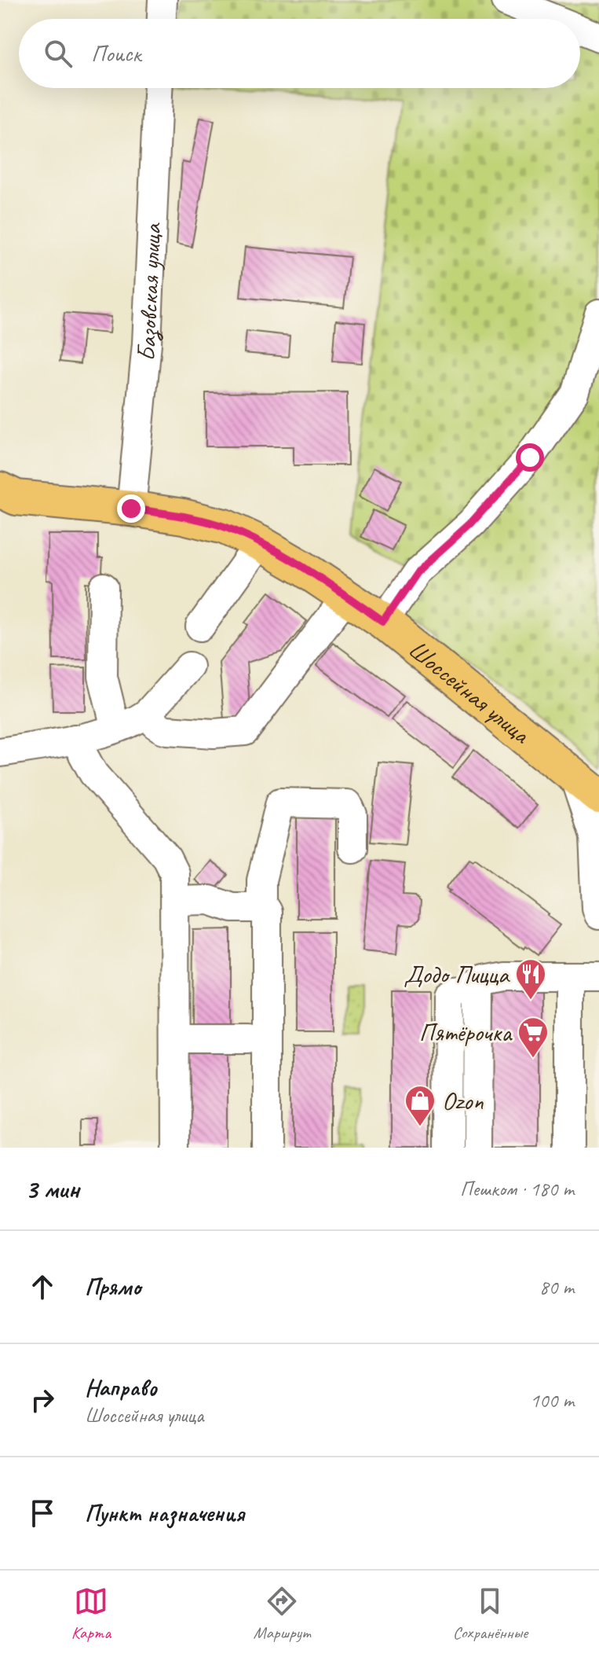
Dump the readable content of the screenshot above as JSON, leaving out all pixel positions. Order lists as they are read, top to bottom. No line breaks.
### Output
{"streets":{"main road":["Шоссейная улица"],"street":["Базовская улица"]},"crossings":[["Базовская улица","Шоссейная улица"]],"places":{"restaurant":["Додо Пицца"],"supermarket":["Пятёрочка"],"shop":["Ozon"]},"page":{"search":"Поиск","heading":["3 мин","Пешком · 180 m"],"list":[["Прямо","80 m"],["Направо","Шоссейная улица","100 m"],"Пункт назначения"],"nav":["Карта","Маршрут","Сохранённые"]}}
